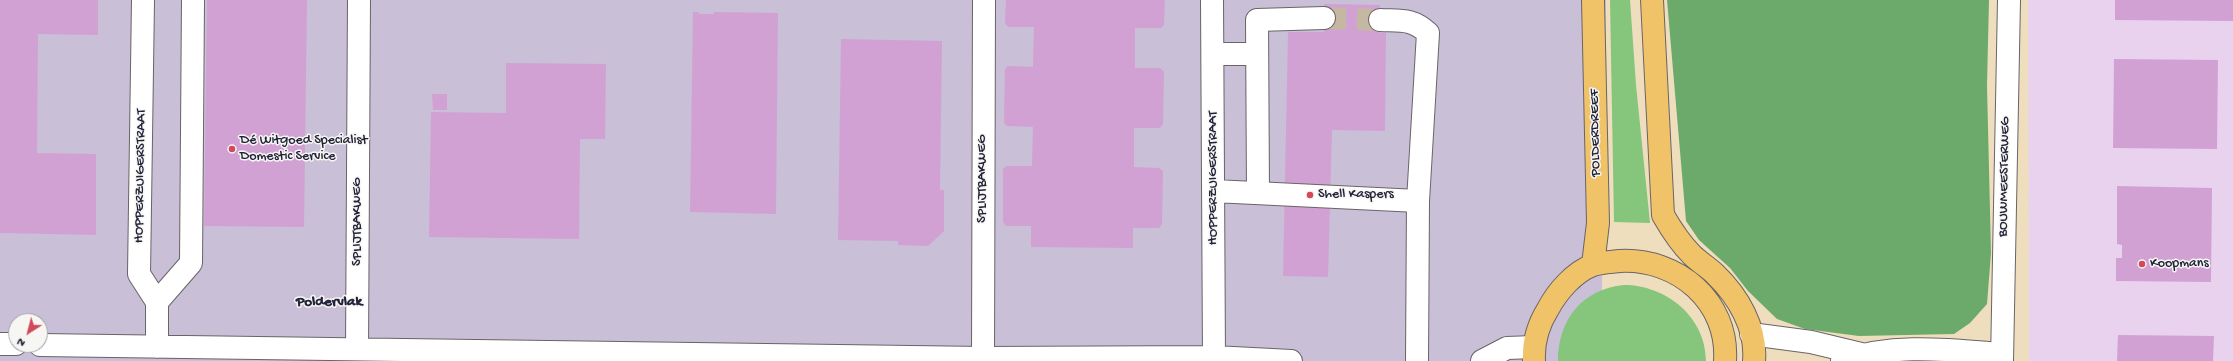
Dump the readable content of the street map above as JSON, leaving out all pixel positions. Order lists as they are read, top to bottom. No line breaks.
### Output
{"streets":{"main road":["POLDERDREEF"],"street":["HOPPERZUIGERSTRAAT","BOUWMEESTERWEG","SPLIJTBAKWEG"]},"districts":["Poldervlak"],"places":["Dé Witgoed Specialist Domestic Service","Shell Kaspers","Koopmans"],"north":"bottom left"}
